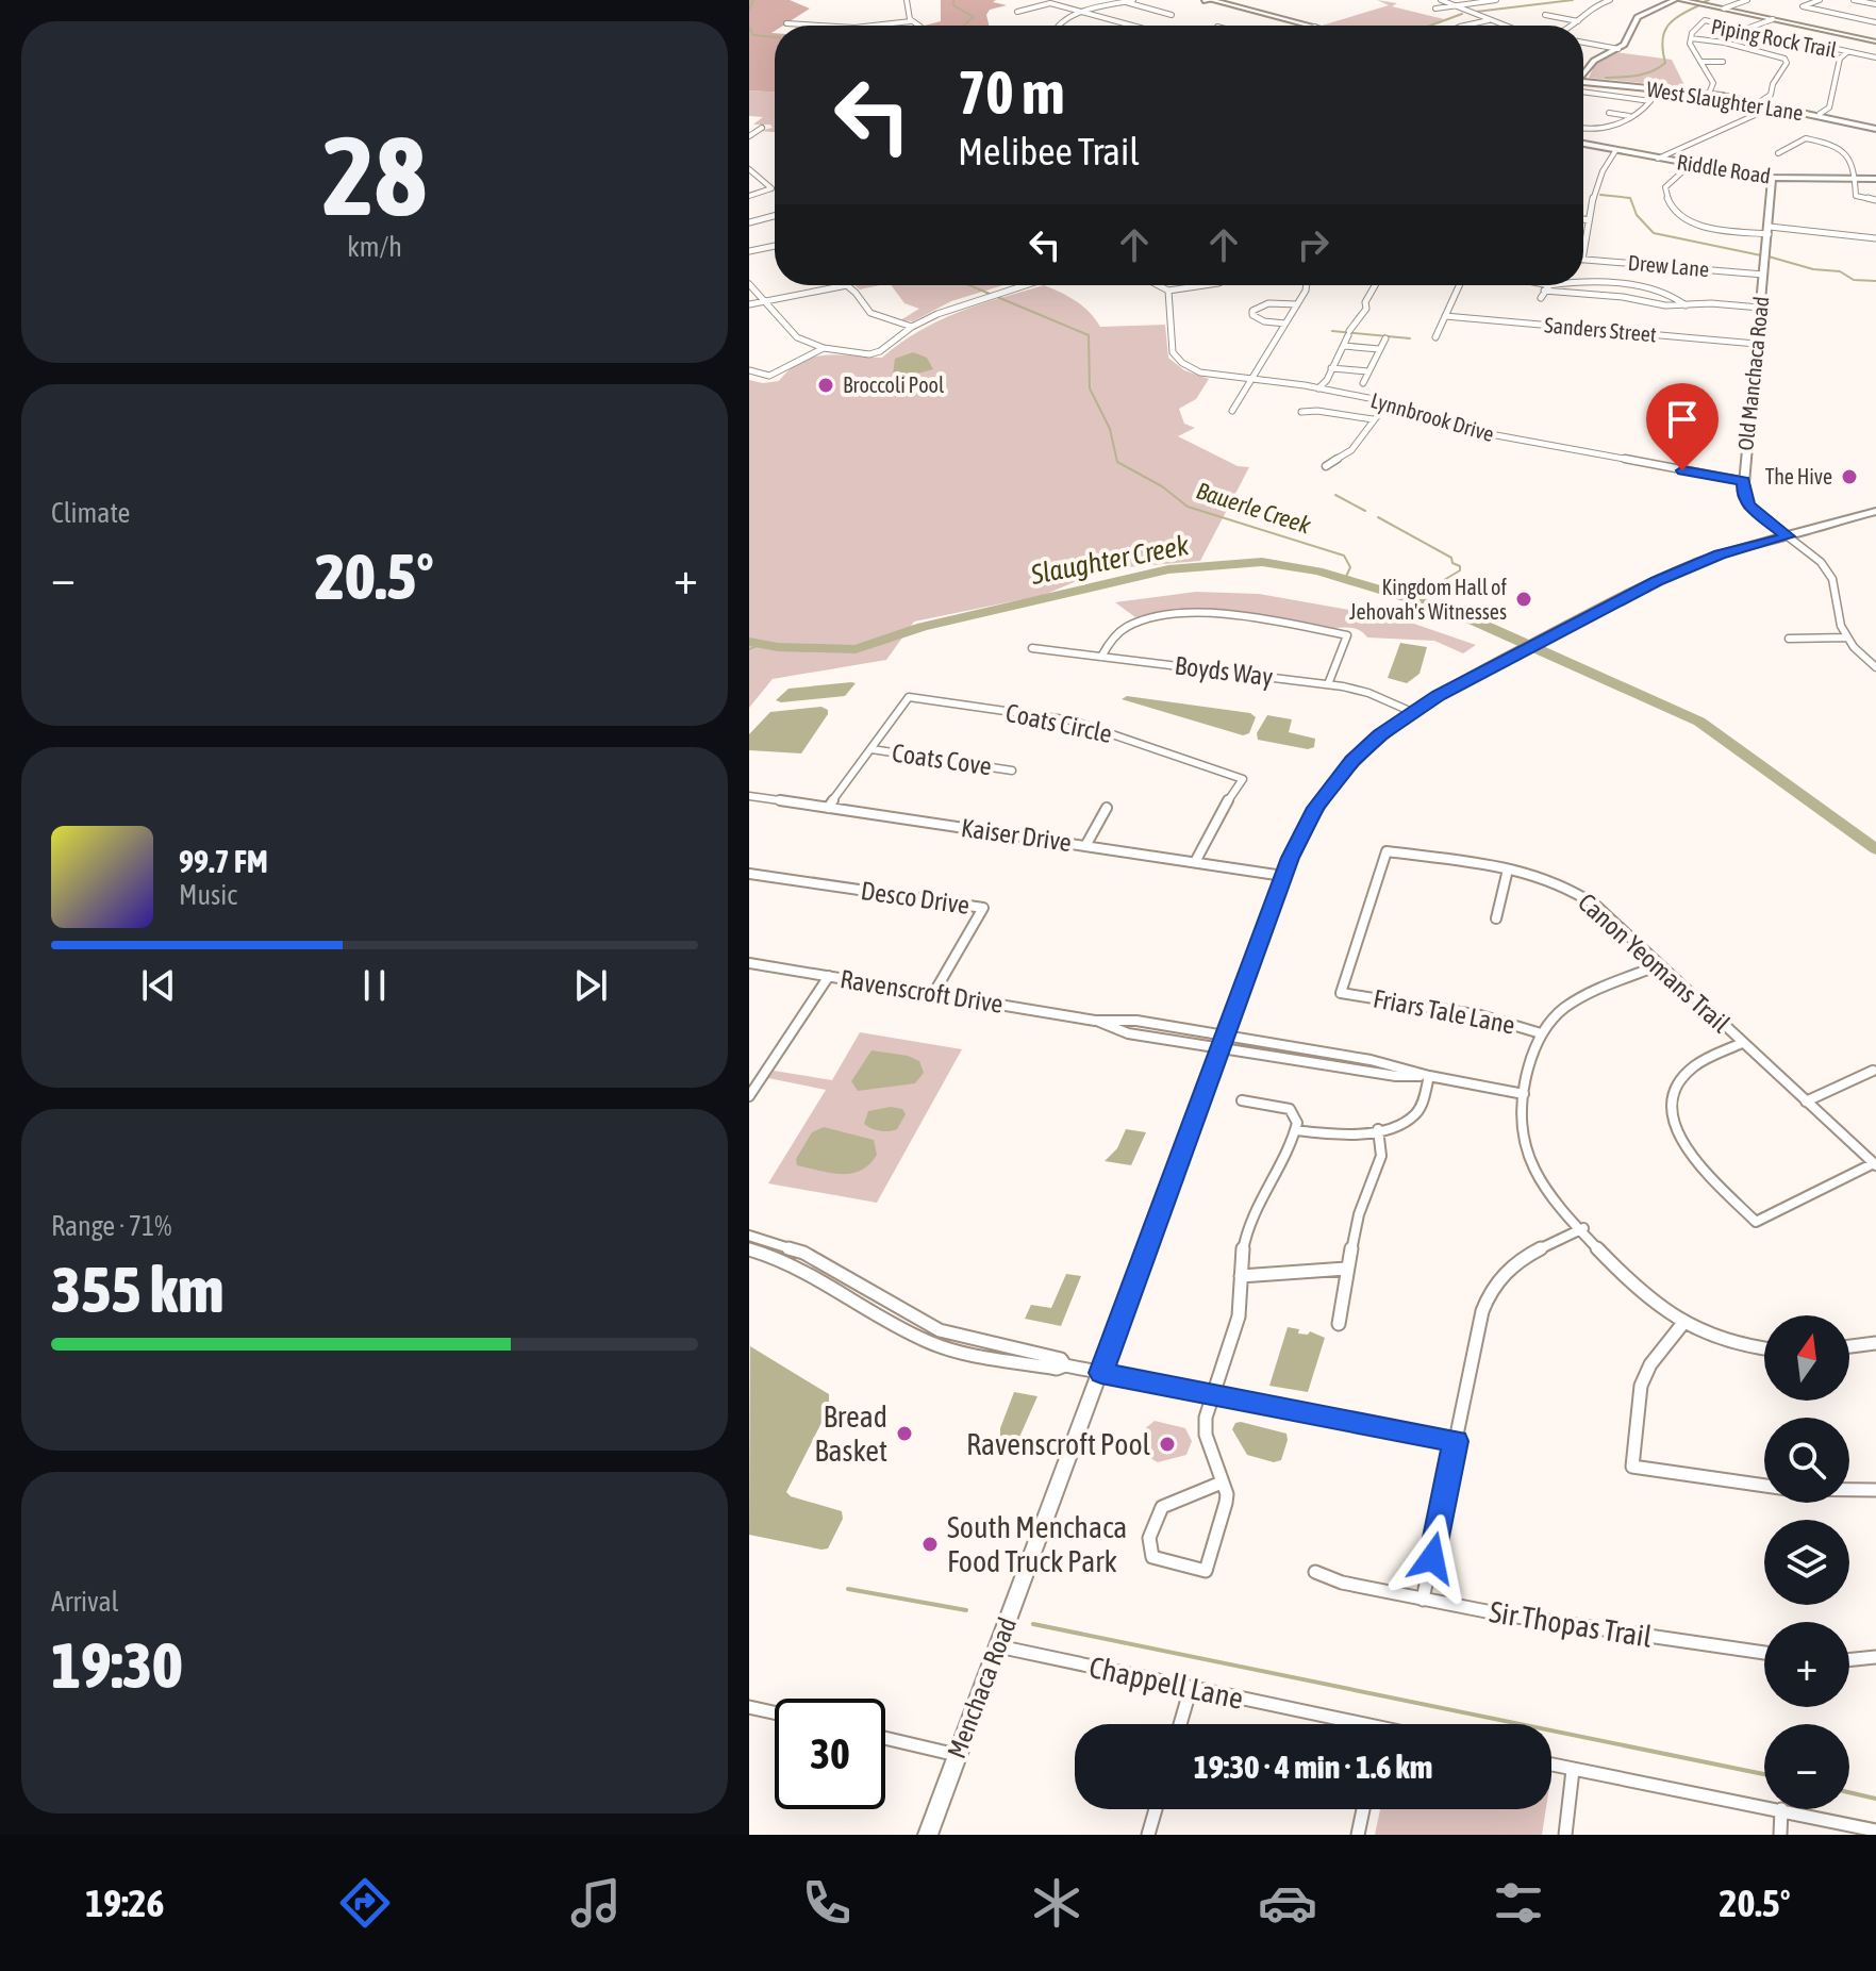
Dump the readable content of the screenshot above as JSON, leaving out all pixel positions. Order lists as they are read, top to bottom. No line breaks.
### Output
{"streets":{"main road":["West Slaughter Lane"],"street":["Piping Rock Trail","Riddle Road","Drew Lane","Sanders Street","Old Manchaca Road","Lynnbrook Drive","Boyds Way","Coats Circle","Coats Cove","Kaiser Drive","Desco Drive","Canon Yeomans Trail","Ravenscroft Drive","Friars Tale Lane","Sir Thopas Trail","Chappell Lane","Menchaca Road"]},"crossings":[["Piping Rock Trail","West Slaughter Lane"],["Riddle Road","Old Manchaca Road"],["Drew Lane","Old Manchaca Road"],["Sanders Street","Old Manchaca Road"],["Old Manchaca Road","Lynnbrook Drive"],["Old Manchaca Road","Menchaca Road"],["Boyds Way","Menchaca Road"],["Coats Circle","Coats Cove"],["Coats Circle","Kaiser Drive"],["Kaiser Drive","Menchaca Road"],["Desco Drive","Ravenscroft Drive"],["Canon Yeomans Trail","Friars Tale Lane"],["Ravenscroft Drive","Menchaca Road"],["Chappell Lane","Menchaca Road"]],"water":["Bauerle Creek","Slaughter Creek"],"places":["Broccoli Pool","The Hive","Kingdom Hall of Jehovah's Witnesses","Bread Basket","Ravenscroft Pool","South Menchaca Food Truck Park"],"north":"top","page":{"tile":[["28","km/h"],"Climate",["Range · 71%","355 km"],["Arrival","19:30"]],"turn":["70 m","Melibee Trail"],"heat":["−","20.5°","+"],"song":["99.7 FM","Music"],"map_buttons":["+","−"],"limit":"30","trip":"19:30 · 4 min · 1.6 km","tabs":["19:26","20.5°"]}}
